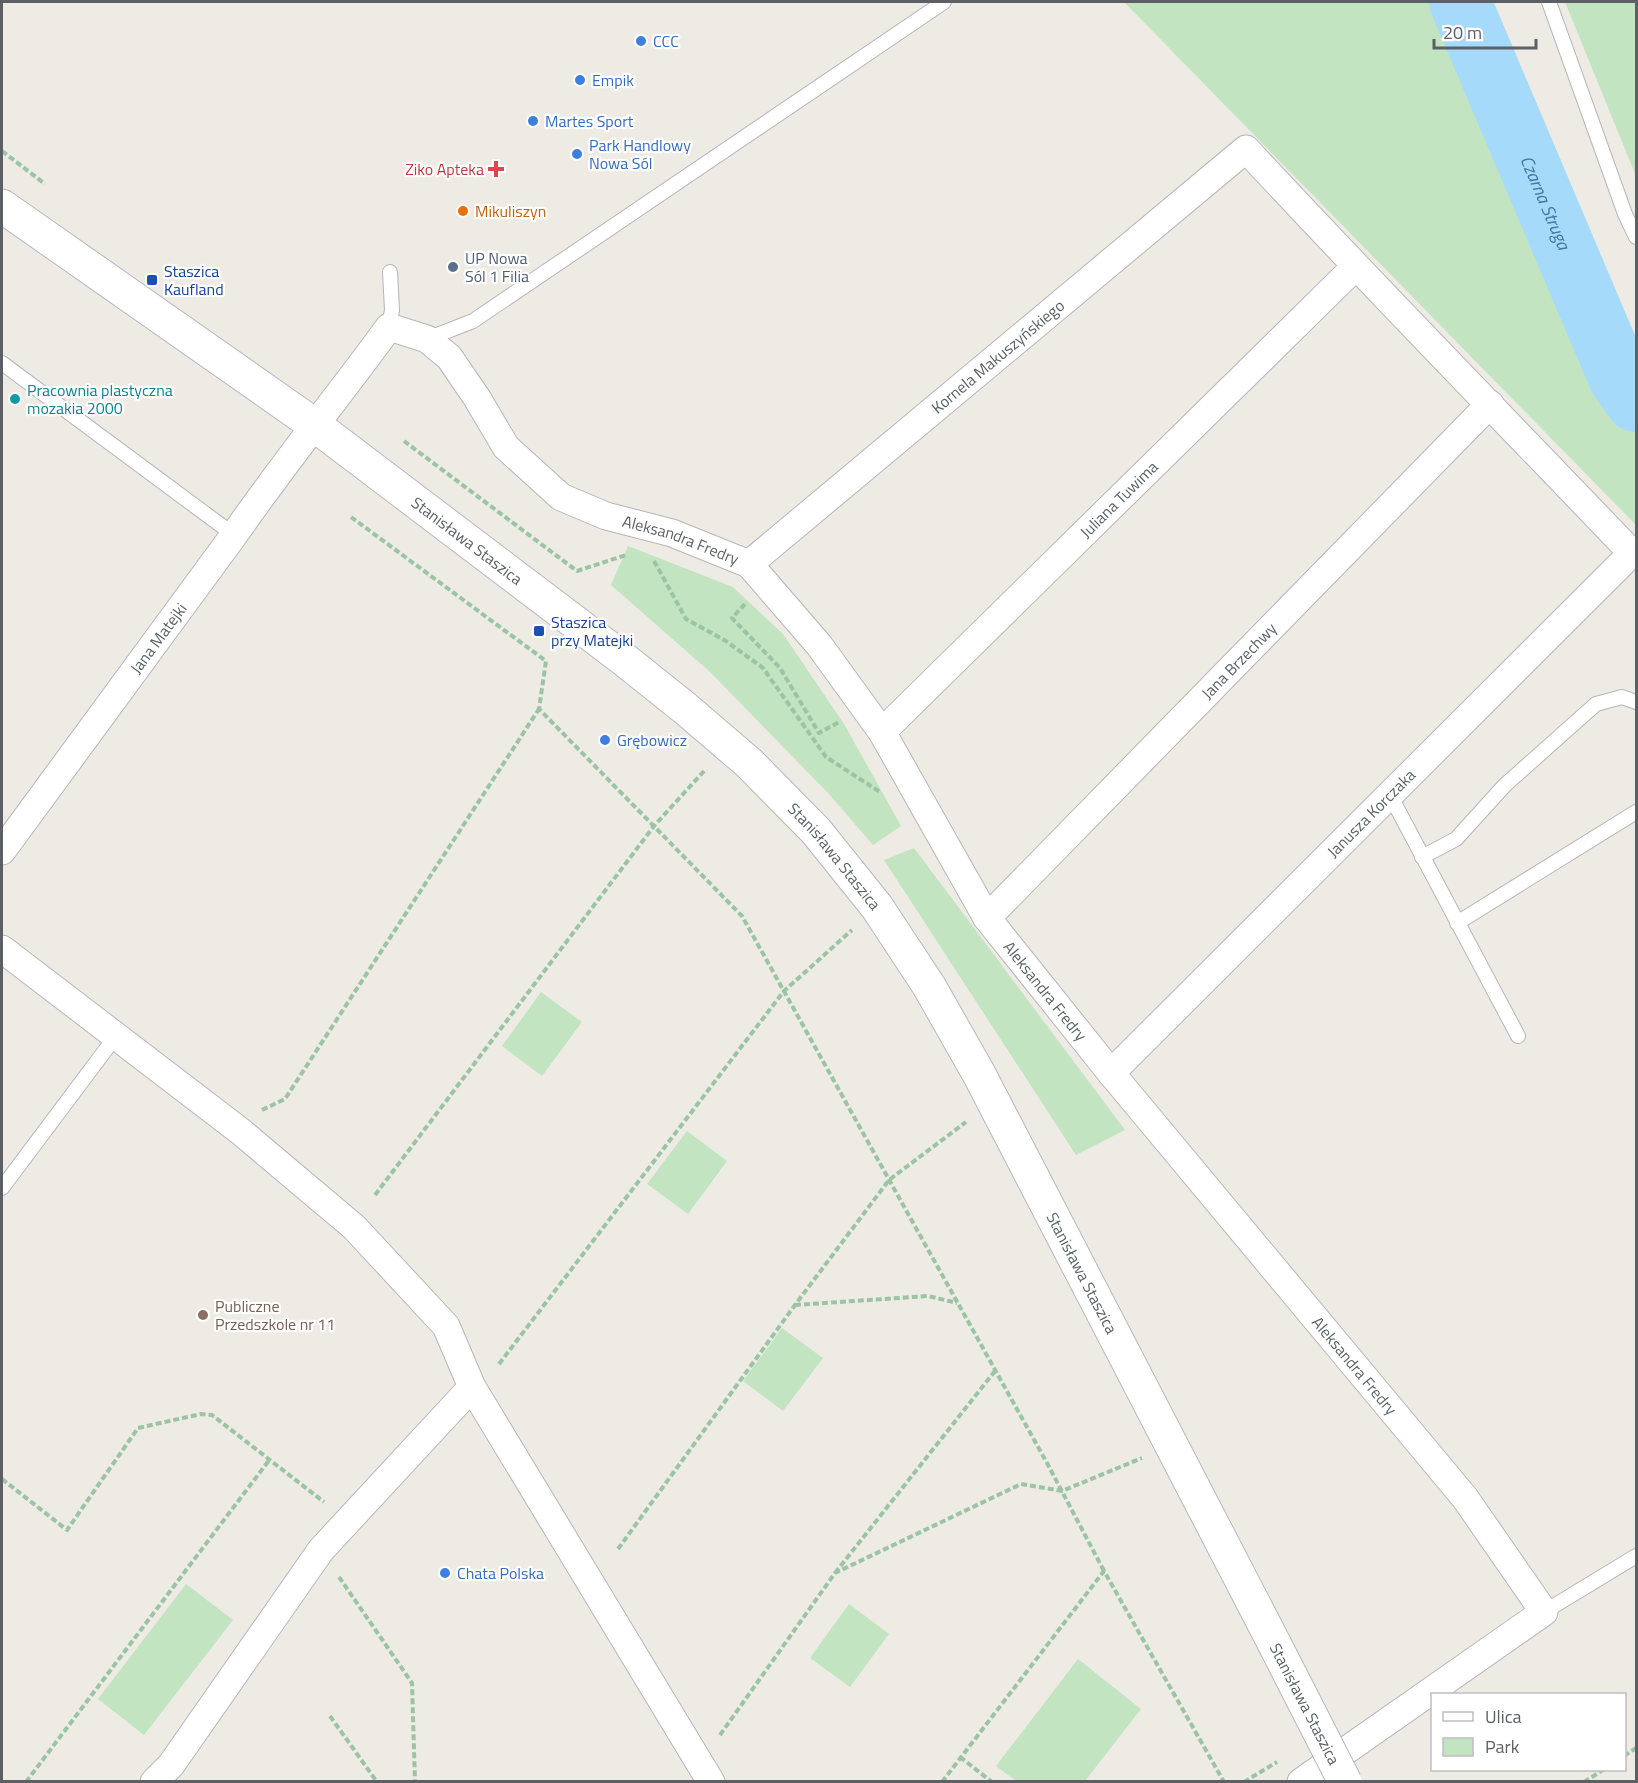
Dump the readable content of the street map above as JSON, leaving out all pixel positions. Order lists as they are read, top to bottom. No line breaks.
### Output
{"streets":{"street":["Kornela Makuszyńskiego","Juliana Tuwima","Aleksandra Fredry","Stanisława Staszica","Jana Matejki","Jana Brzechwy","Janusza Korczaka"]},"crossings":[["Kornela Makuszyńskiego","Juliana Tuwima"],["Kornela Makuszyńskiego","Aleksandra Fredry"],["Juliana Tuwima","Aleksandra Fredry"],["Aleksandra Fredry","Jana Brzechwy"],["Aleksandra Fredry","Janusza Korczaka"],["Stanisława Staszica","Jana Matejki"]],"water":["Czarna Struga"],"places":{"other":["CCC","Empik","Martes Sport","Park Handlowy Nowa Sól","Mikuliszyn","UP Nowa Sól 1 Filia","Pracownia plastyczna mozakia 2000","Grębowicz","Publiczne Przedszkole nr 11","Chata Polska"],"health":["Ziko Apteka"],"transit":["Staszica Kaufland","Staszica przy Matejki"]},"legend":["Ulica","Park"],"scale_bar":"20 m"}
